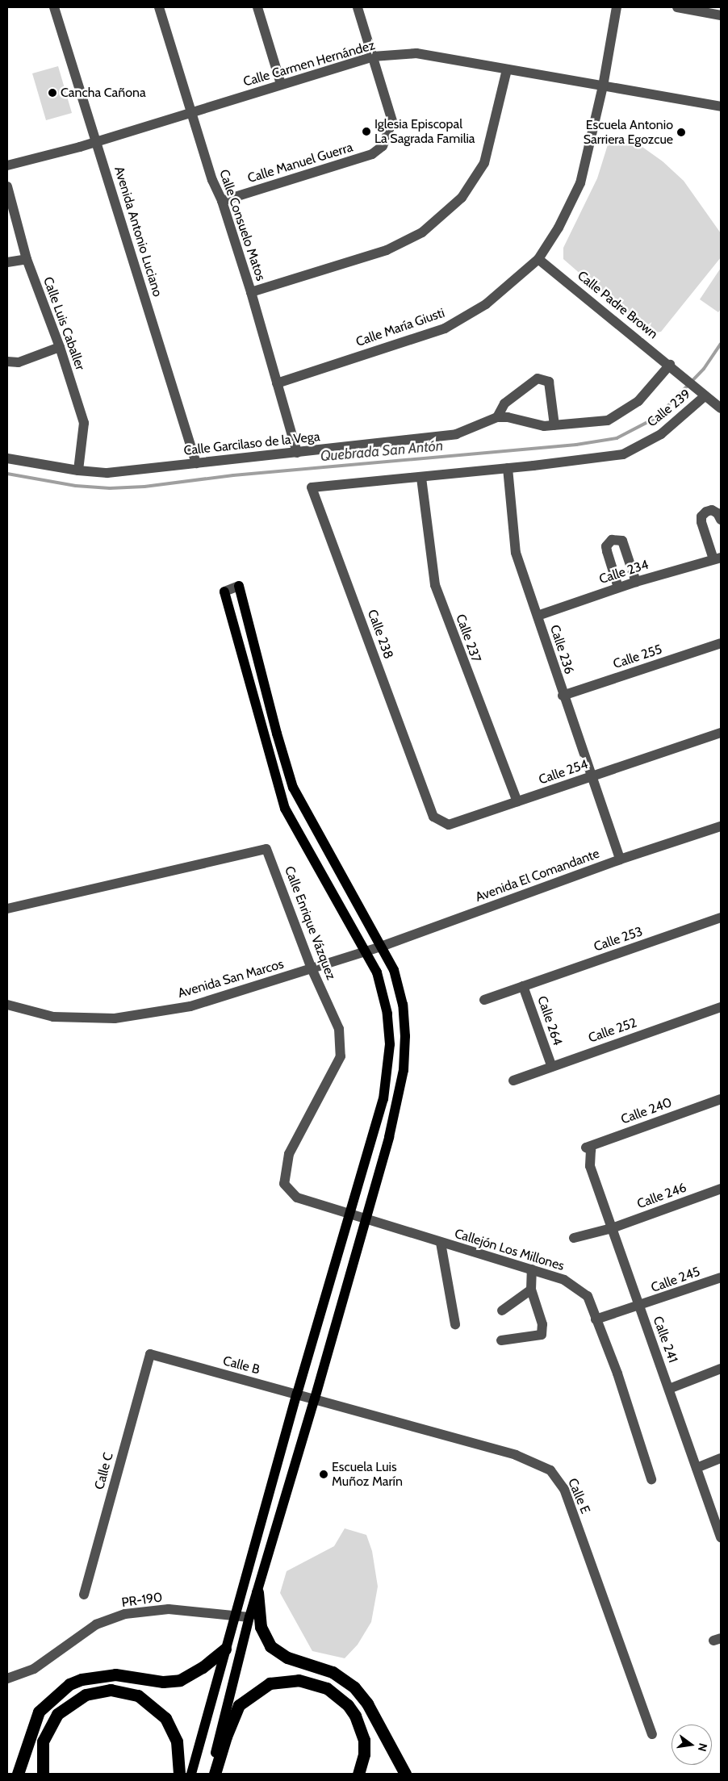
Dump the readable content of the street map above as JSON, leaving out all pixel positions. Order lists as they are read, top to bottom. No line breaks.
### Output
{"streets":{"street":["Calle Carmen Hernández","Calle Manuel Guerra","Calle Consuelo Matos","Avenida Antonio Luciano","Calle Padre Brown","Calle Luis Caballer","Calle María Giusti","Calle 239","Calle Garcilaso de la Vega","Calle 234","Calle 238","Calle 237","Calle 236","Calle 255","Calle 254","Avenida El Comandante","Calle Enrique Vázquez","Calle 253","Avenida San Marcos","Calle 264","Calle 252","Calle 240","Calle 246","Callejón Los Millones","Calle 245","Calle 241","Calle B","Calle C","Calle E","PR-190"]},"crossings":[["Calle Carmen Hernández","Calle Manuel Guerra"],["Calle Carmen Hernández","Calle Consuelo Matos"],["Calle Carmen Hernández","Avenida Antonio Luciano"],["Calle Carmen Hernández","Calle María Giusti"],["Calle Manuel Guerra","Calle Consuelo Matos"],["Calle Consuelo Matos","Calle María Giusti"],["Calle Consuelo Matos","Calle Garcilaso de la Vega"],["Avenida Antonio Luciano","Calle Garcilaso de la Vega"],["Calle Padre Brown","Calle María Giusti"],["Calle Padre Brown","Calle 239"],["Calle Luis Caballer","Calle Garcilaso de la Vega"],["Calle 239","Calle 236"],["Calle 234","Calle 236"],["Calle 238","Calle 237"],["Calle 238","Calle 254"],["Calle 237","Calle 254"],["Calle 236","Calle 255"],["Calle 236","Calle 254"],["Calle 236","Avenida El Comandante"],["Avenida El Comandante","Avenida San Marcos"],["Calle Enrique Vázquez","Avenida San Marcos"],["Calle Enrique Vázquez","Callejón Los Millones"],["Calle 253","Calle 264"],["Calle 264","Calle 252"],["Calle 240","Calle 241"],["Calle 246","Calle 241"],["Callejón Los Millones","Calle 245"],["Calle 245","Calle 241"],["Calle B","Calle C"],["Calle B","Calle E"]],"water":["Quebrada San Antón"],"places":["Cancha Cañona","Iglesia Episcopal La Sagrada Familia","Escuela Antonio Sarriera Egozcue","Escuela Luis Muñoz Marín"],"north":"right"}
